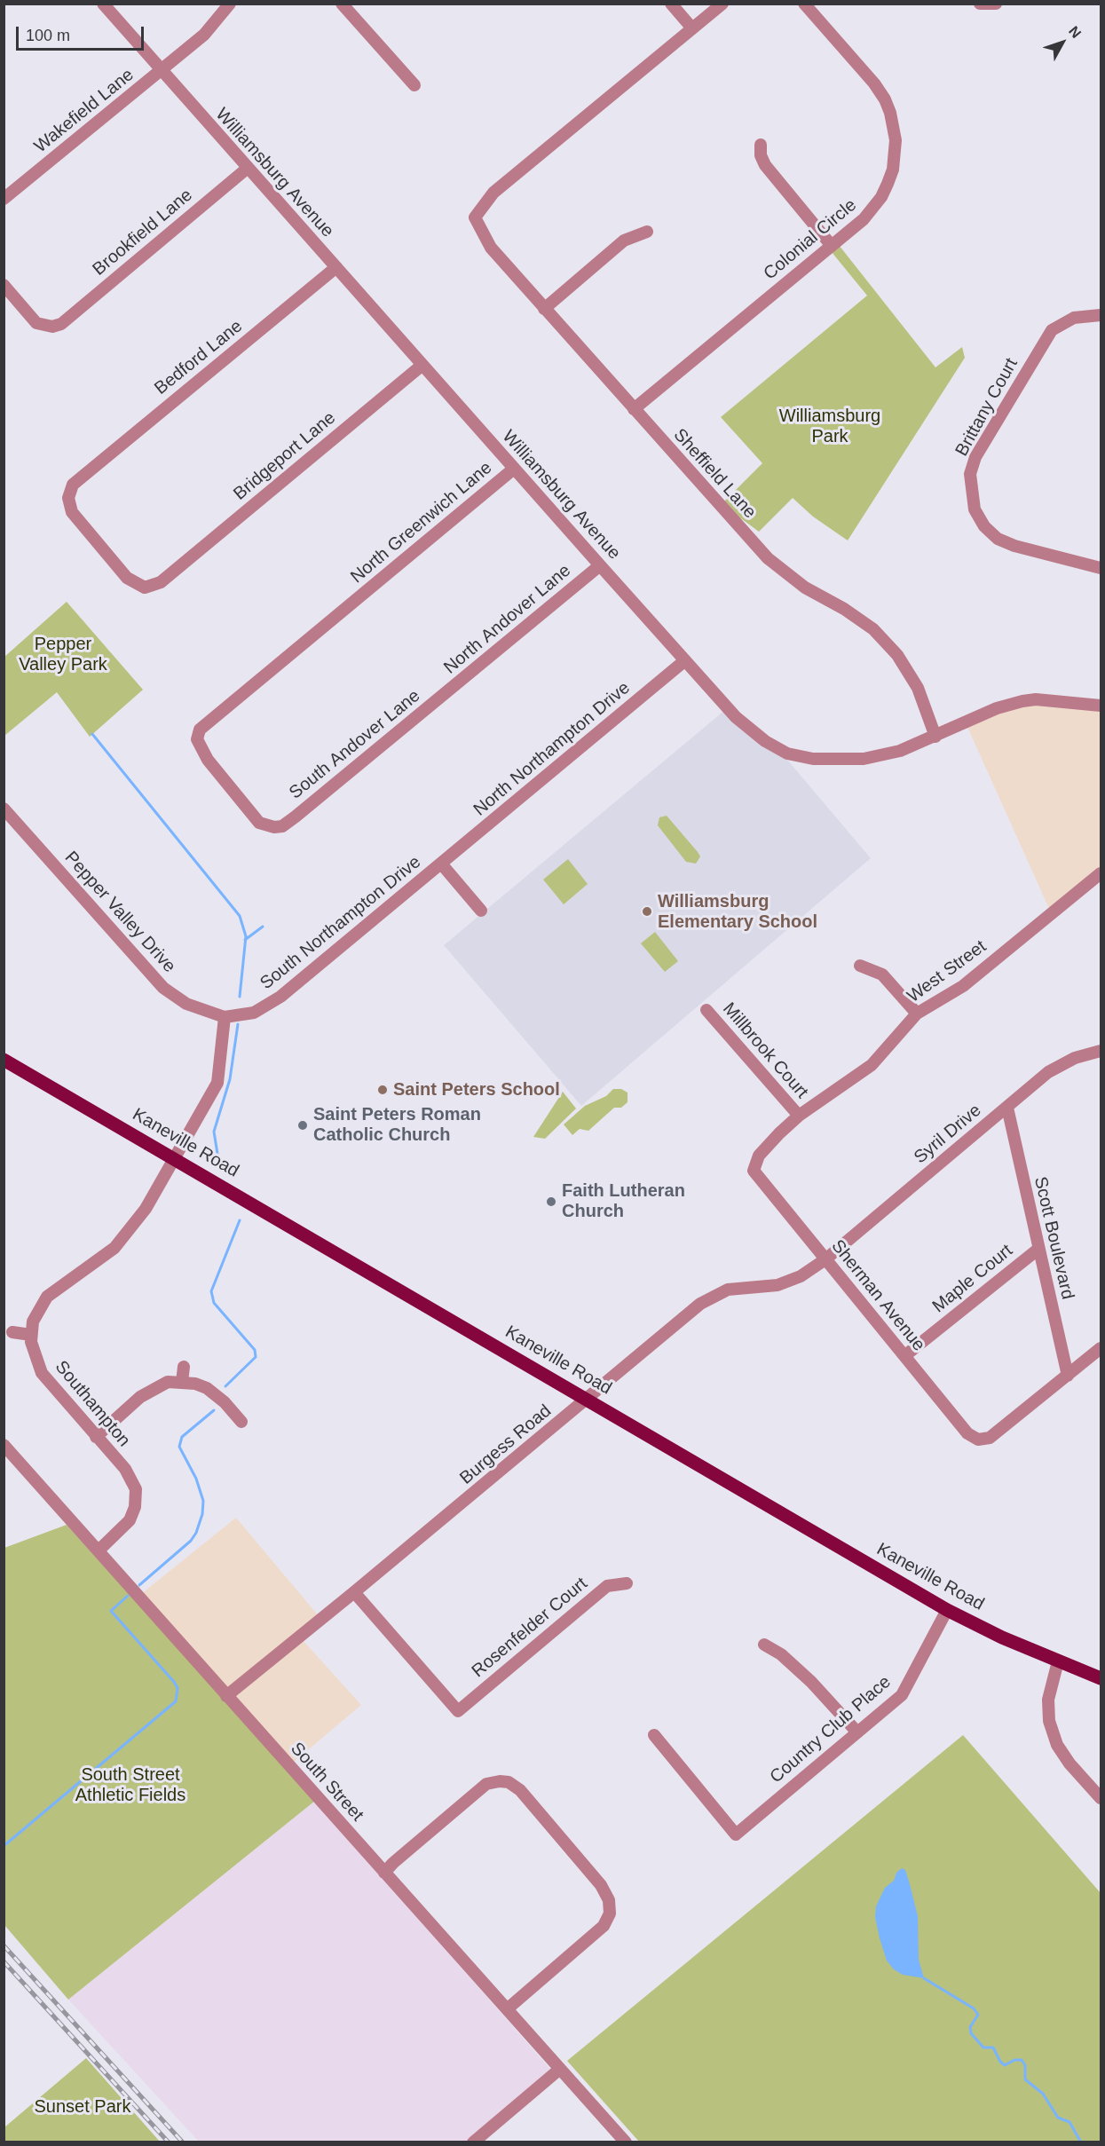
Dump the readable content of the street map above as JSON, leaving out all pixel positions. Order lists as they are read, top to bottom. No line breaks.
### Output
{"streets":{"main road":["Kaneville Road"],"street":["Wakefield Lane","Williamsburg Avenue","Brookfield Lane","Colonial Circle","Bedford Lane","Brittany Court","Bridgeport Lane","Sheffield Lane","North Greenwich Lane","North Andover Lane","South Andover Lane","North Northampton Drive","Pepper Valley Drive","South Northampton Drive","West Street","Millbrook Court","Syril Drive","Scott Boulevard","Maple Court","Sherman Avenue","Southampton","Burgess Road","Rosenfelder Court","Country Club Place","South Street"]},"crossings":[["Wakefield Lane","Williamsburg Avenue"],["Williamsburg Avenue","Brookfield Lane"],["Williamsburg Avenue","Bedford Lane"],["Williamsburg Avenue","Bridgeport Lane"],["Williamsburg Avenue","Sheffield Lane"],["Williamsburg Avenue","North Greenwich Lane"],["Williamsburg Avenue","North Andover Lane"],["Williamsburg Avenue","North Northampton Drive"],["Colonial Circle","Sheffield Lane"],["Bedford Lane","Bridgeport Lane"],["North Greenwich Lane","South Andover Lane"],["North Andover Lane","South Andover Lane"],["North Northampton Drive","South Northampton Drive"],["Pepper Valley Drive","South Northampton Drive"],["West Street","Millbrook Court"],["West Street","Sherman Avenue"],["Syril Drive","Scott Boulevard"],["Syril Drive","Sherman Avenue"],["Syril Drive","Burgess Road"],["Kaneville Road","Southampton"],["Kaneville Road","Burgess Road"],["Kaneville Road","Country Club Place"],["Scott Boulevard","Maple Court"],["Scott Boulevard","Sherman Avenue"],["Maple Court","Sherman Avenue"],["Sherman Avenue","Burgess Road"],["Southampton","South Street"],["Burgess Road","Rosenfelder Court"],["Burgess Road","South Street"]],"parks":["Williamsburg Park","Pepper Valley Park","South Street Athletic Fields","Sunset Park"],"places":["Williamsburg Elementary School","Saint Peters School","Saint Peters Roman Catholic Church","Faith Lutheran Church"],"scale_bar":"100 m","north":"top right"}
